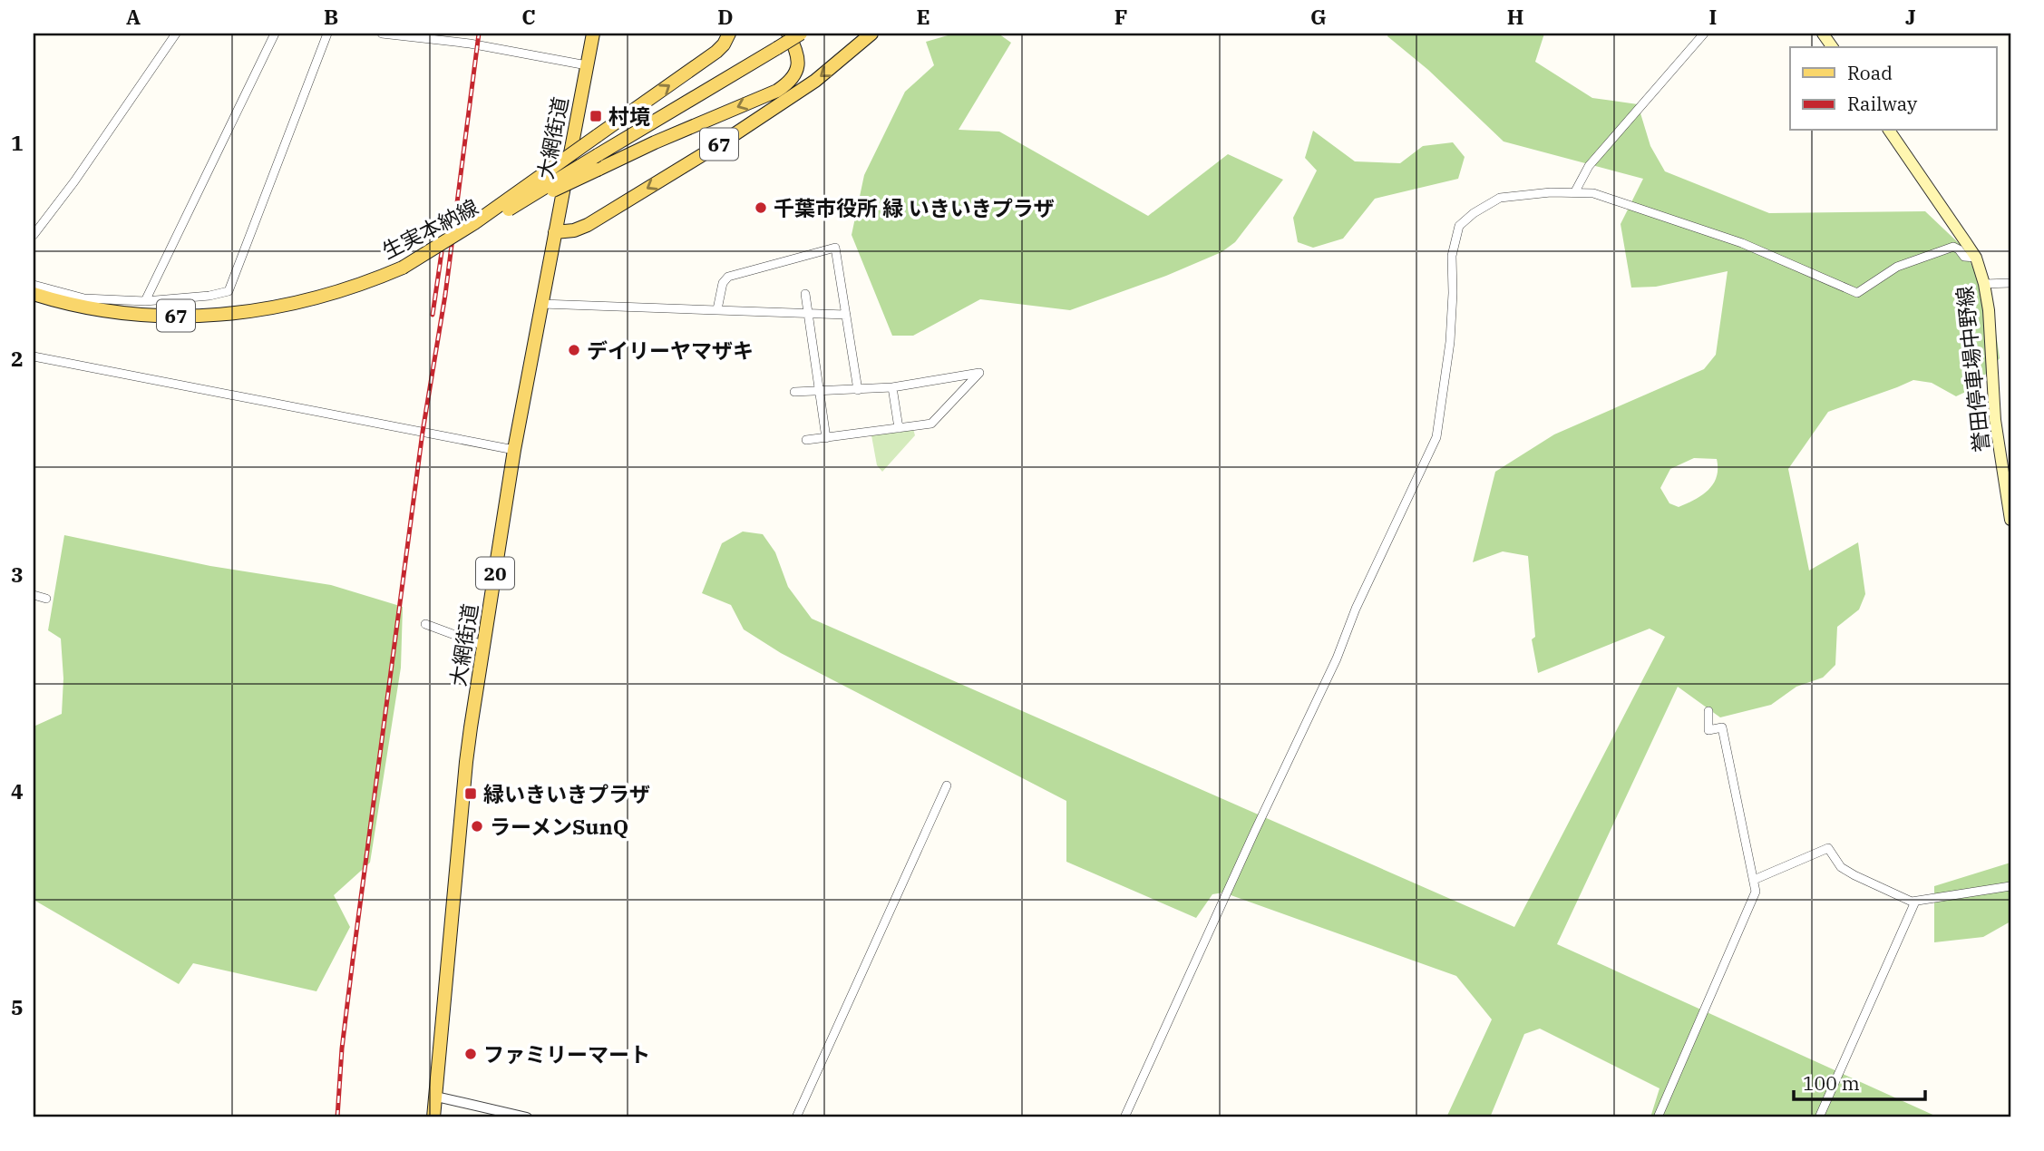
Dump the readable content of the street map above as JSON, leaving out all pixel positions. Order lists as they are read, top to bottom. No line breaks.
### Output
{"streets":{"main road":["大網街道","67","生実本納線","誉田停車場中野線","20"]},"crossings":[["大網街道","67"],["67","生実本納線"]],"places":{"transit":["村境","緑いきいきプラザ"],"other":["千葉市役所 緑 いきいきプラザ","デイリーヤマザキ","ラーメンSunQ","ファミリーマート"]},"legend":["Road","Railway"],"scale_bar":"100 m","grid":{"columns":["A","B","C","D","E","F","G","H","I","J"],"rows":["1","2","3","4","5"]}}
